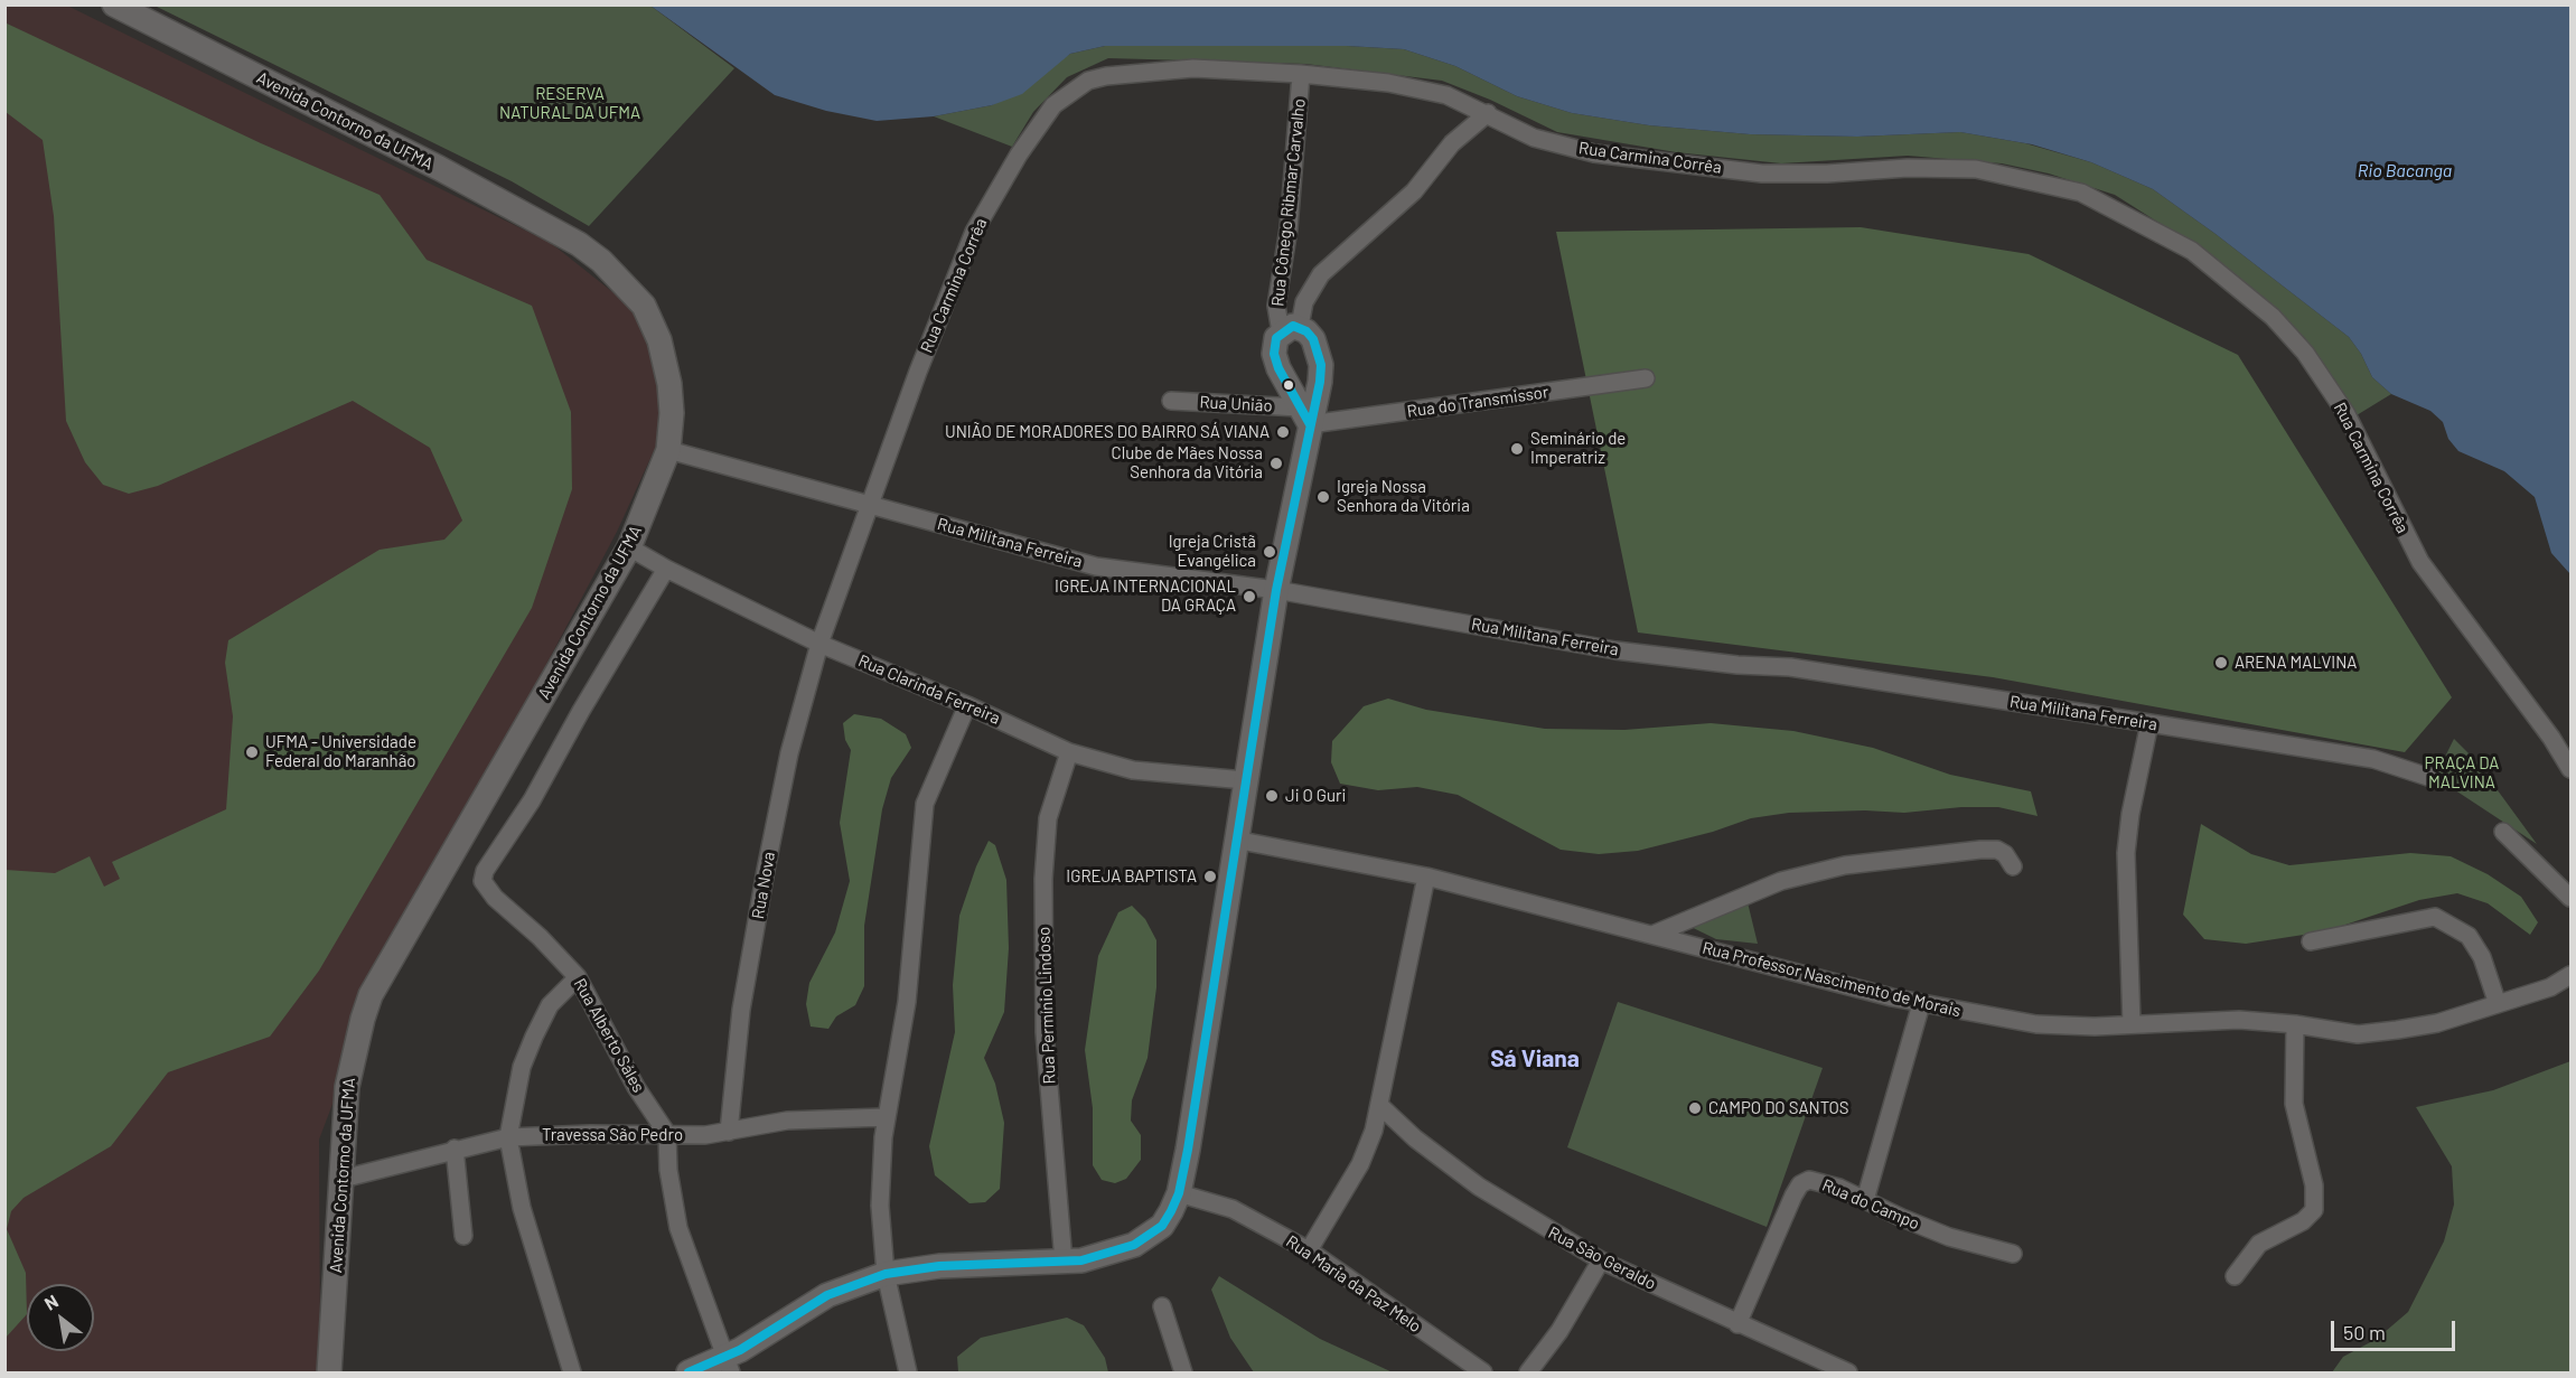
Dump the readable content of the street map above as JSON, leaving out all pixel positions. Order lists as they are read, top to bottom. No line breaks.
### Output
{"streets":{"main road":["Avenida Contorno da UFMA","Rua Cônego Ribmar Carvalho"],"street":["Rua Carmina Corrêa","Rua do Transmissor","Rua União","Rua Militana Ferreira","Rua Clarinda Ferreira","Rua Nova","Rua Professor Nascimento de Morais","Rua Permínio Lindoso","Rua Alberto Sáles","Travessa São Pedro","Rua do Campo","Rua São Geraldo","Rua Maria da Paz Melo"]},"crossings":[["Avenida Contorno da UFMA","Rua Militana Ferreira"],["Avenida Contorno da UFMA","Rua Clarinda Ferreira"],["Avenida Contorno da UFMA","Travessa São Pedro"],["Rua Carmina Corrêa","Rua Cônego Ribmar Carvalho"],["Rua Carmina Corrêa","Rua Militana Ferreira"],["Rua Carmina Corrêa","Rua Clarinda Ferreira"],["Rua Carmina Corrêa","Rua Nova"],["Rua Cônego Ribmar Carvalho","Rua do Transmissor"],["Rua Cônego Ribmar Carvalho","Rua União"],["Rua Cônego Ribmar Carvalho","Rua Militana Ferreira"],["Rua Cônego Ribmar Carvalho","Rua Clarinda Ferreira"],["Rua Cônego Ribmar Carvalho","Rua Professor Nascimento de Morais"],["Rua Cônego Ribmar Carvalho","Rua Permínio Lindoso"],["Rua Cônego Ribmar Carvalho","Rua Maria da Paz Melo"],["Rua do Transmissor","Rua União"],["Rua Clarinda Ferreira","Rua Nova"],["Rua Clarinda Ferreira","Rua Permínio Lindoso"],["Rua Clarinda Ferreira","Rua Alberto Sáles"],["Rua Nova","Travessa São Pedro"],["Rua Alberto Sáles","Travessa São Pedro"],["Rua do Campo","Rua São Geraldo"]],"districts":["Sá Viana"],"water":["Rio Bacanga"],"parks":["RESERVA NATURAL DA UFMA","PRAÇA DA MALVINA"],"places":["UNIÃO DE MORADORES DO BAIRRO SÁ VIANA","Seminário de Imperatriz","Clube de Mães Nossa Senhora da Vitória","Igreja Nossa Senhora da Vitória","Igreja Cristã Evangélica","IGREJA INTERNACIONAL DA GRAÇA","ARENA MALVINA","UFMA - Universidade Federal do Maranhão","Ji O Guri","IGREJA BAPTISTA","CAMPO DO SANTOS"],"scale_bar":"50 m","north":"top left"}
